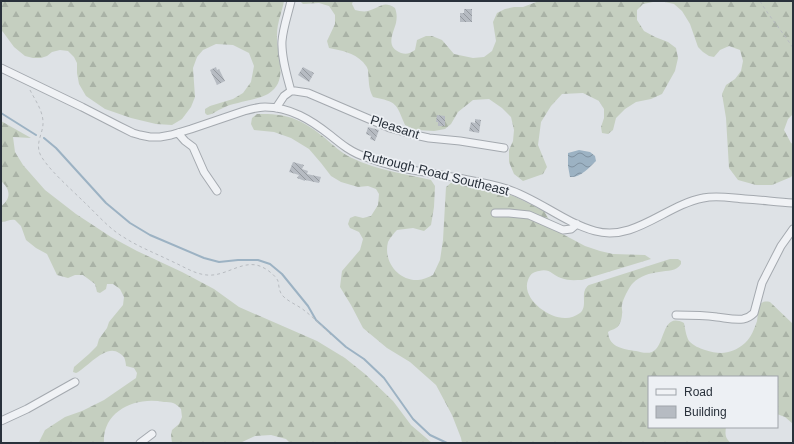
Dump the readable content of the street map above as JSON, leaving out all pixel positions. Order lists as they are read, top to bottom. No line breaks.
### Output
{"streets":{"street":["Pleasant","Rutrough Road Southeast"]},"legend":["Road","Building"]}
